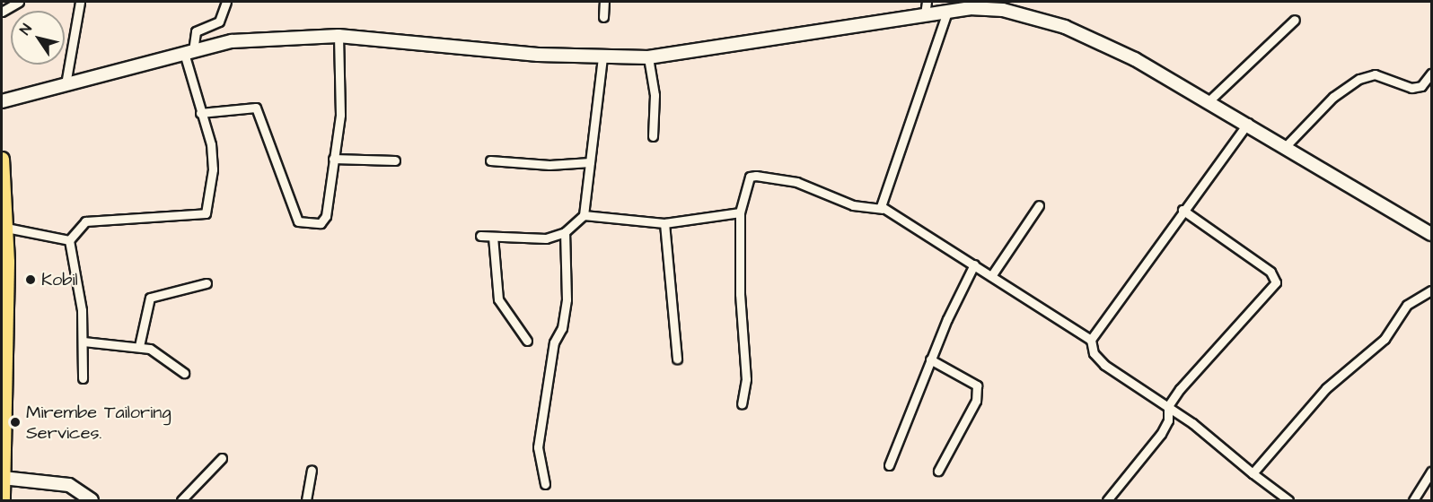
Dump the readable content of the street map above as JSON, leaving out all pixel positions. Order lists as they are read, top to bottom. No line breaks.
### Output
{"places":["Kobil","Mirembe Tailoring Services."],"north":"top left"}
